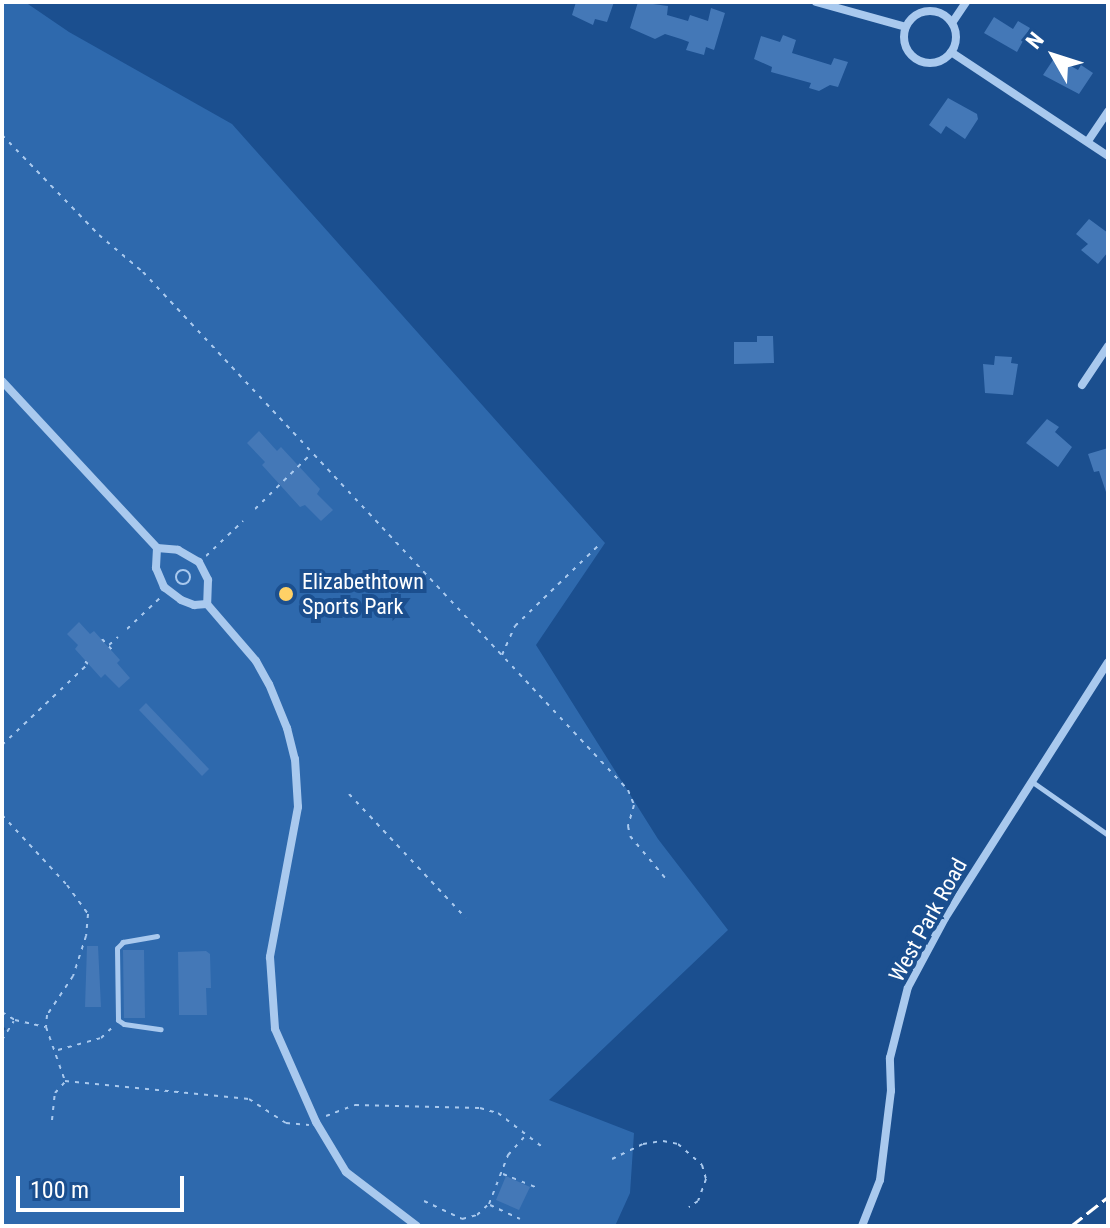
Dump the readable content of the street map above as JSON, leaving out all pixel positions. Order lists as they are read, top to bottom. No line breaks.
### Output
{"streets":{"street":["West Park Road"]},"places":["Elizabethtown Sports Park"],"scale_bar":"100 m","north":"top left"}
